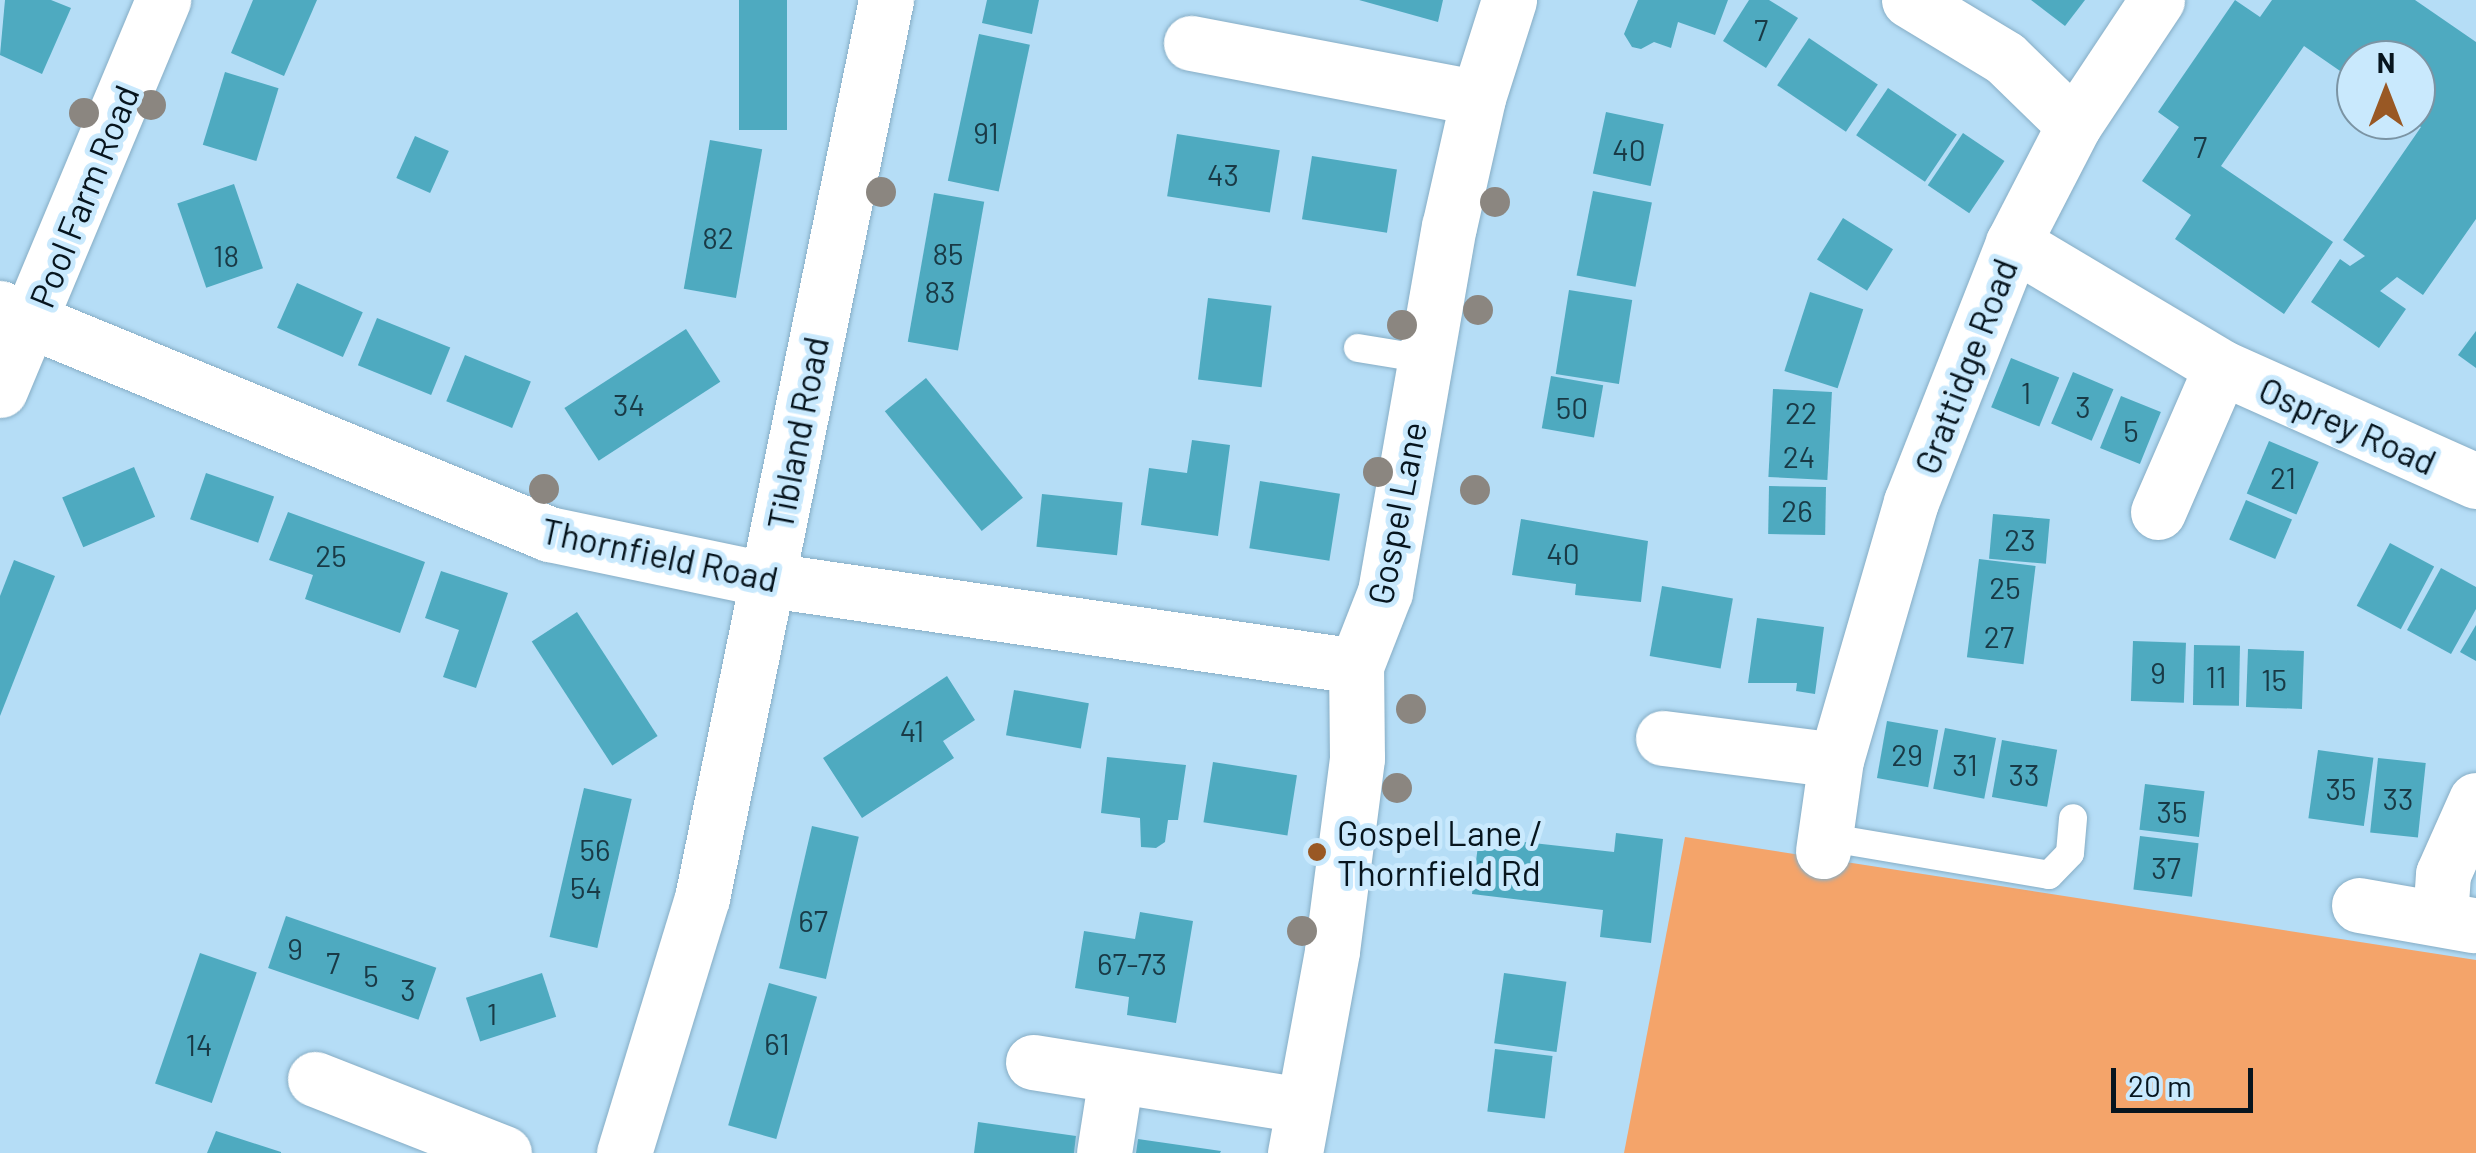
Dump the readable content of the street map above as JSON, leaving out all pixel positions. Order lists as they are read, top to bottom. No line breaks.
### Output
{"streets":{"street":["Pool Farm Road","Grattidge Road","Osprey Road","Tibland Road","Gospel Lane","Thornfield Road"]},"crossings":[["Pool Farm Road","Thornfield Road"],["Grattidge Road","Osprey Road"],["Tibland Road","Thornfield Road"],["Gospel Lane","Thornfield Road"]],"places":["Gospel Lane / Thornfield Rd"],"house_numbers":["7","91","7","40","43","82","85","18","83","1","34","3","50","22","5","24","21","26","23","40","25","25","27","9","11","15","41","29","31","33","35","33","35","56","37","54","67","9","7","67-73","5","3","1","61","14"],"scale_bar":"20 m","north":"top"}
